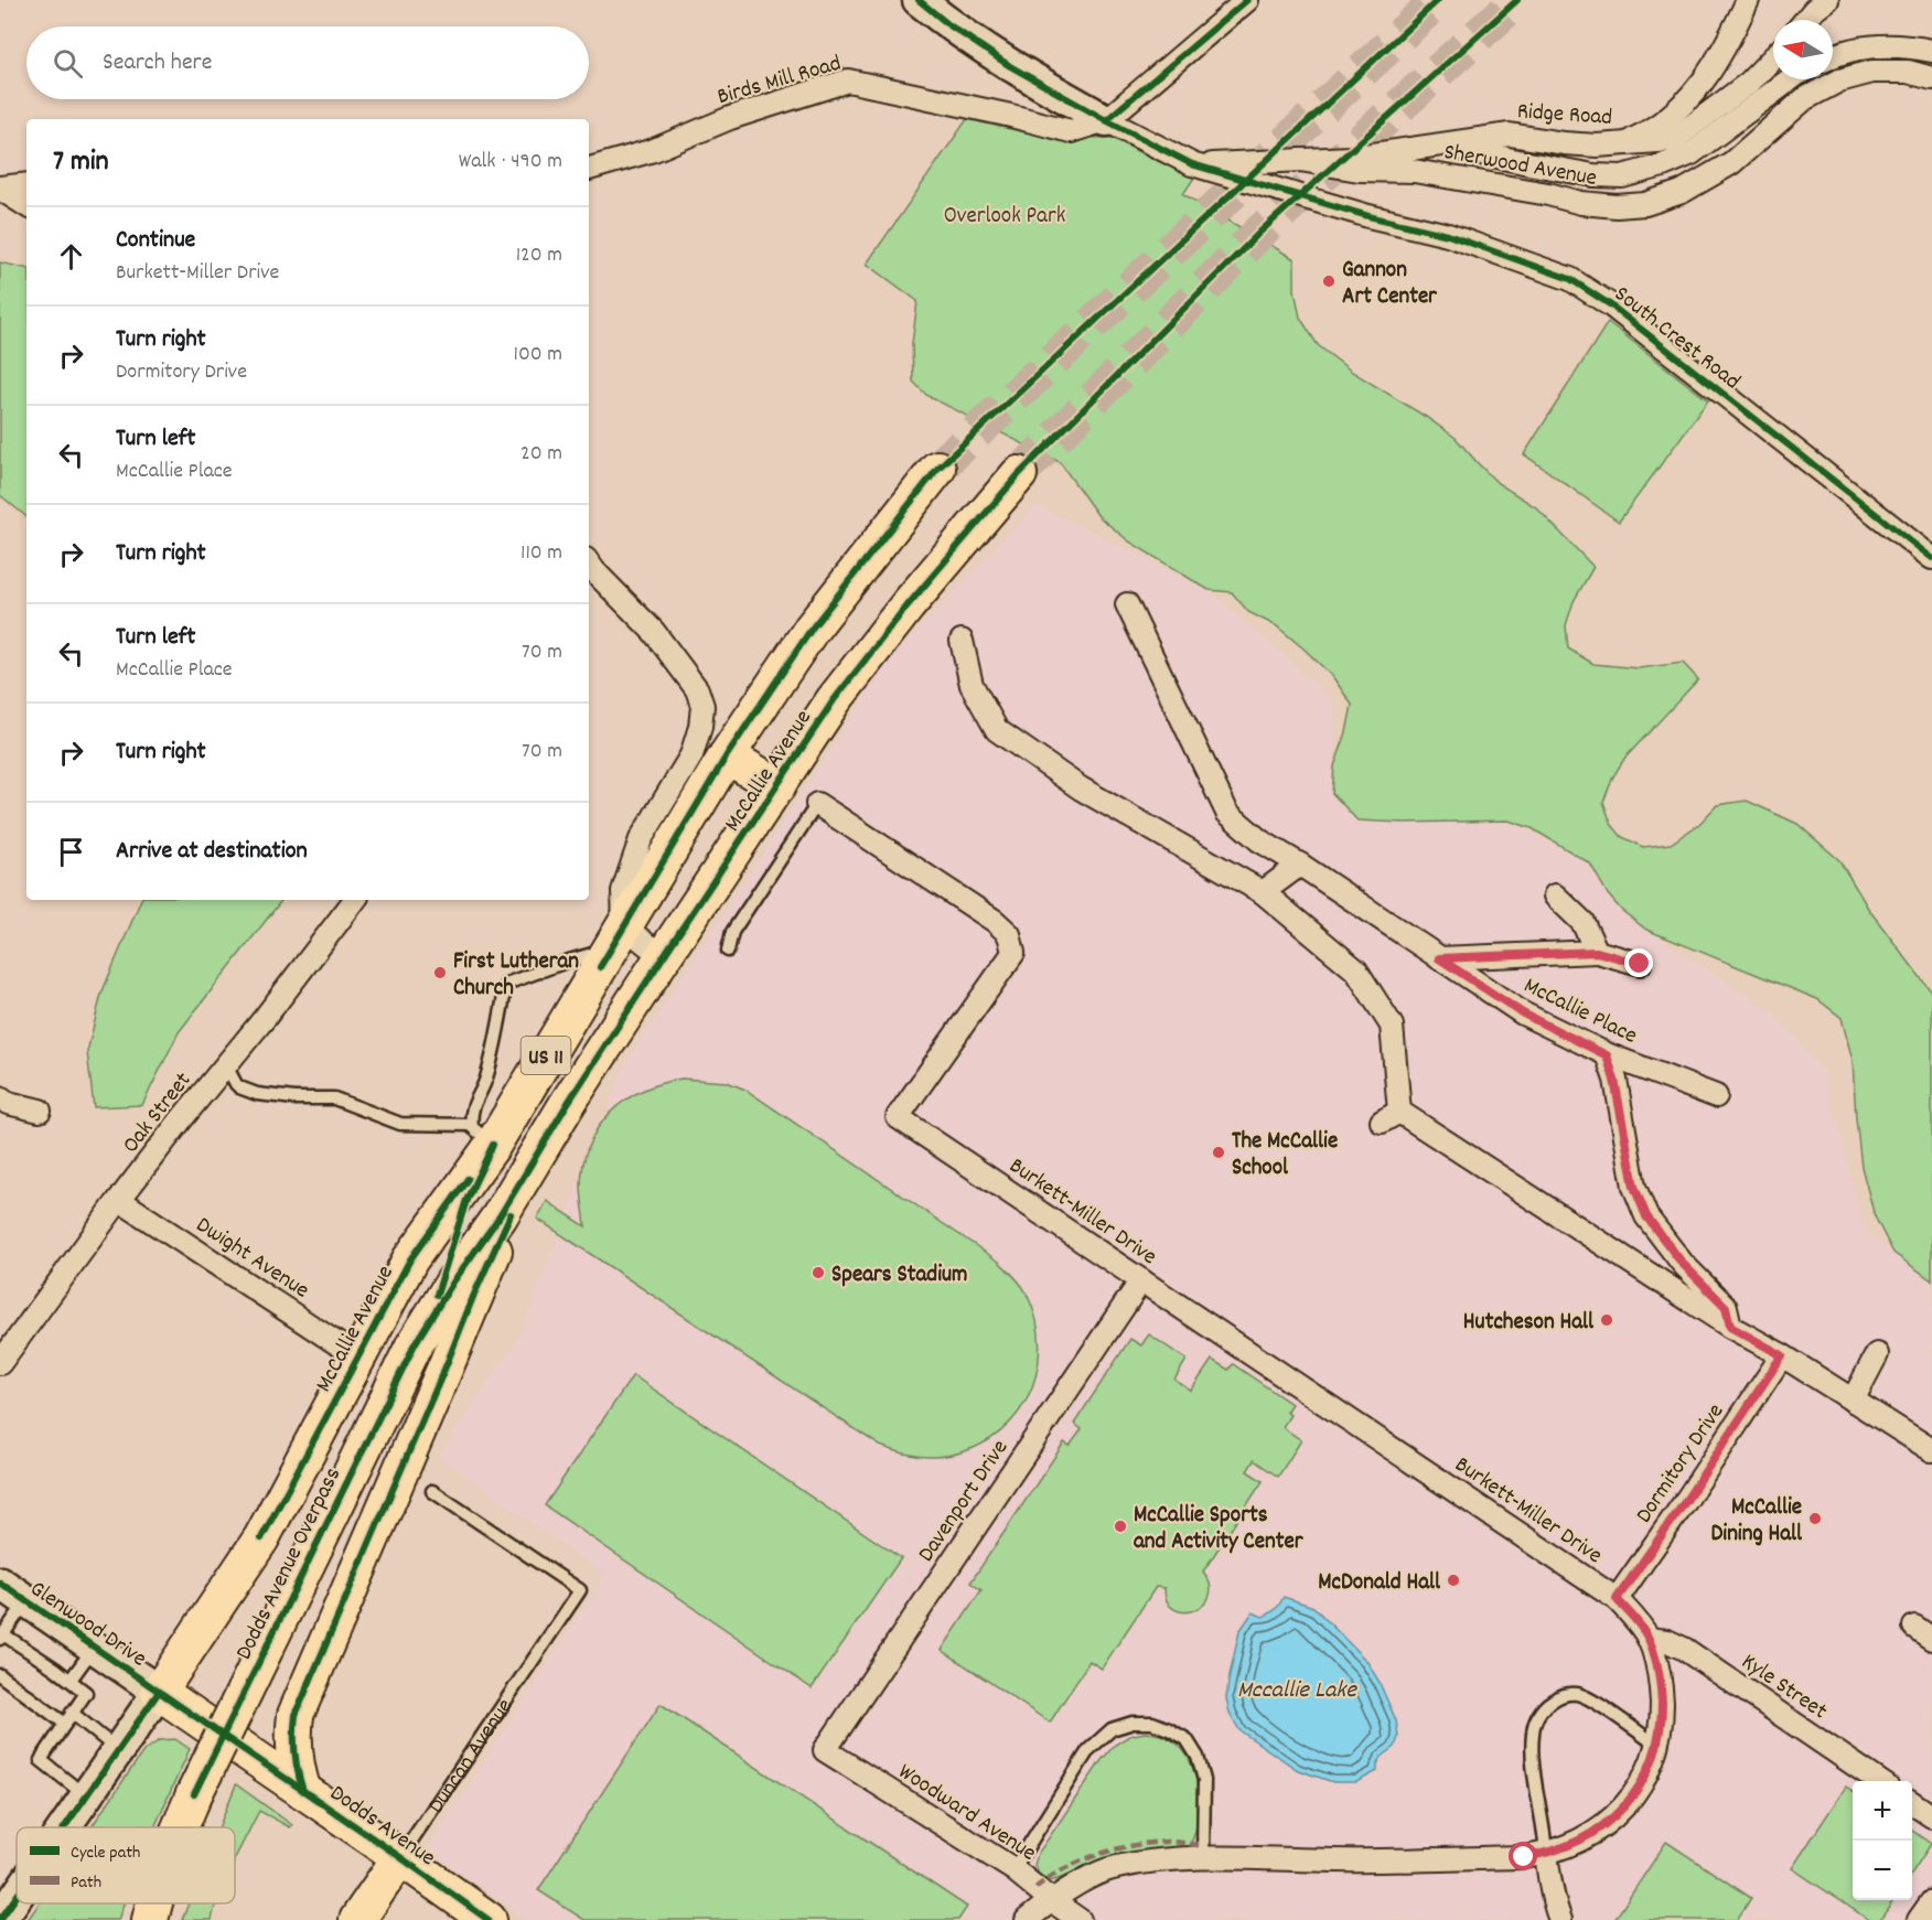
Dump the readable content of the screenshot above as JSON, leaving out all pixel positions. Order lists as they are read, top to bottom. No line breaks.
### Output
{"streets":{"main road":["McCallie Avenue","US 11","Dodds Avenue Overpass","Duncan Avenue","Dodds Avenue"],"street":["Birds Mill Road","Ridge Road","Sherwood Avenue","South Crest Road","McCallie Place","Oak Street","Burkett-Miller Drive","Dwight Avenue","Dormitory Drive","Davenport Drive","Glenwood Drive","Kyle Street","Woodward Avenue"]},"crossings":[["Birds Mill Road","South Crest Road"],["Ridge Road","Sherwood Avenue"],["Ridge Road","South Crest Road"],["McCallie Avenue","US 11"],["McCallie Avenue","Dwight Avenue"],["McCallie Avenue","Dodds Avenue Overpass"],["McCallie Avenue","Glenwood Drive"],["McCallie Avenue","Dodds Avenue"],["US 11","Dodds Avenue Overpass"],["US 11","Dodds Avenue"],["Oak Street","Dwight Avenue"],["Burkett-Miller Drive","Dormitory Drive"],["Burkett-Miller Drive","Davenport Drive"],["Burkett-Miller Drive","Kyle Street"],["Burkett-Miller Drive","Woodward Avenue"],["Davenport Drive","Woodward Avenue"],["Glenwood Drive","Dodds Avenue"],["Duncan Avenue","Dodds Avenue"]],"water":["Mccallie Lake"],"parks":["Overlook Park"],"places":["Gannon Art Center","First Lutheran Church","The McCallie School","Spears Stadium","Hutcheson Hall","McCallie Dining Hall","McCallie Sports and Activity Center","McDonald Hall"],"legend":["Cycle path","Path"],"north":"left","page":{"search":"Search here","heading":["7 min","Walk · 490 m"],"list":[["Continue","Burkett-Miller Drive","120 m"],["Turn right","Dormitory Drive","100 m"],["Turn left","McCallie Place","20 m"],["Turn right","110 m"],["Turn left","McCallie Place","70 m"],["Turn right","70 m"],"Arrive at destination"],"map_buttons":["+","−"]}}
